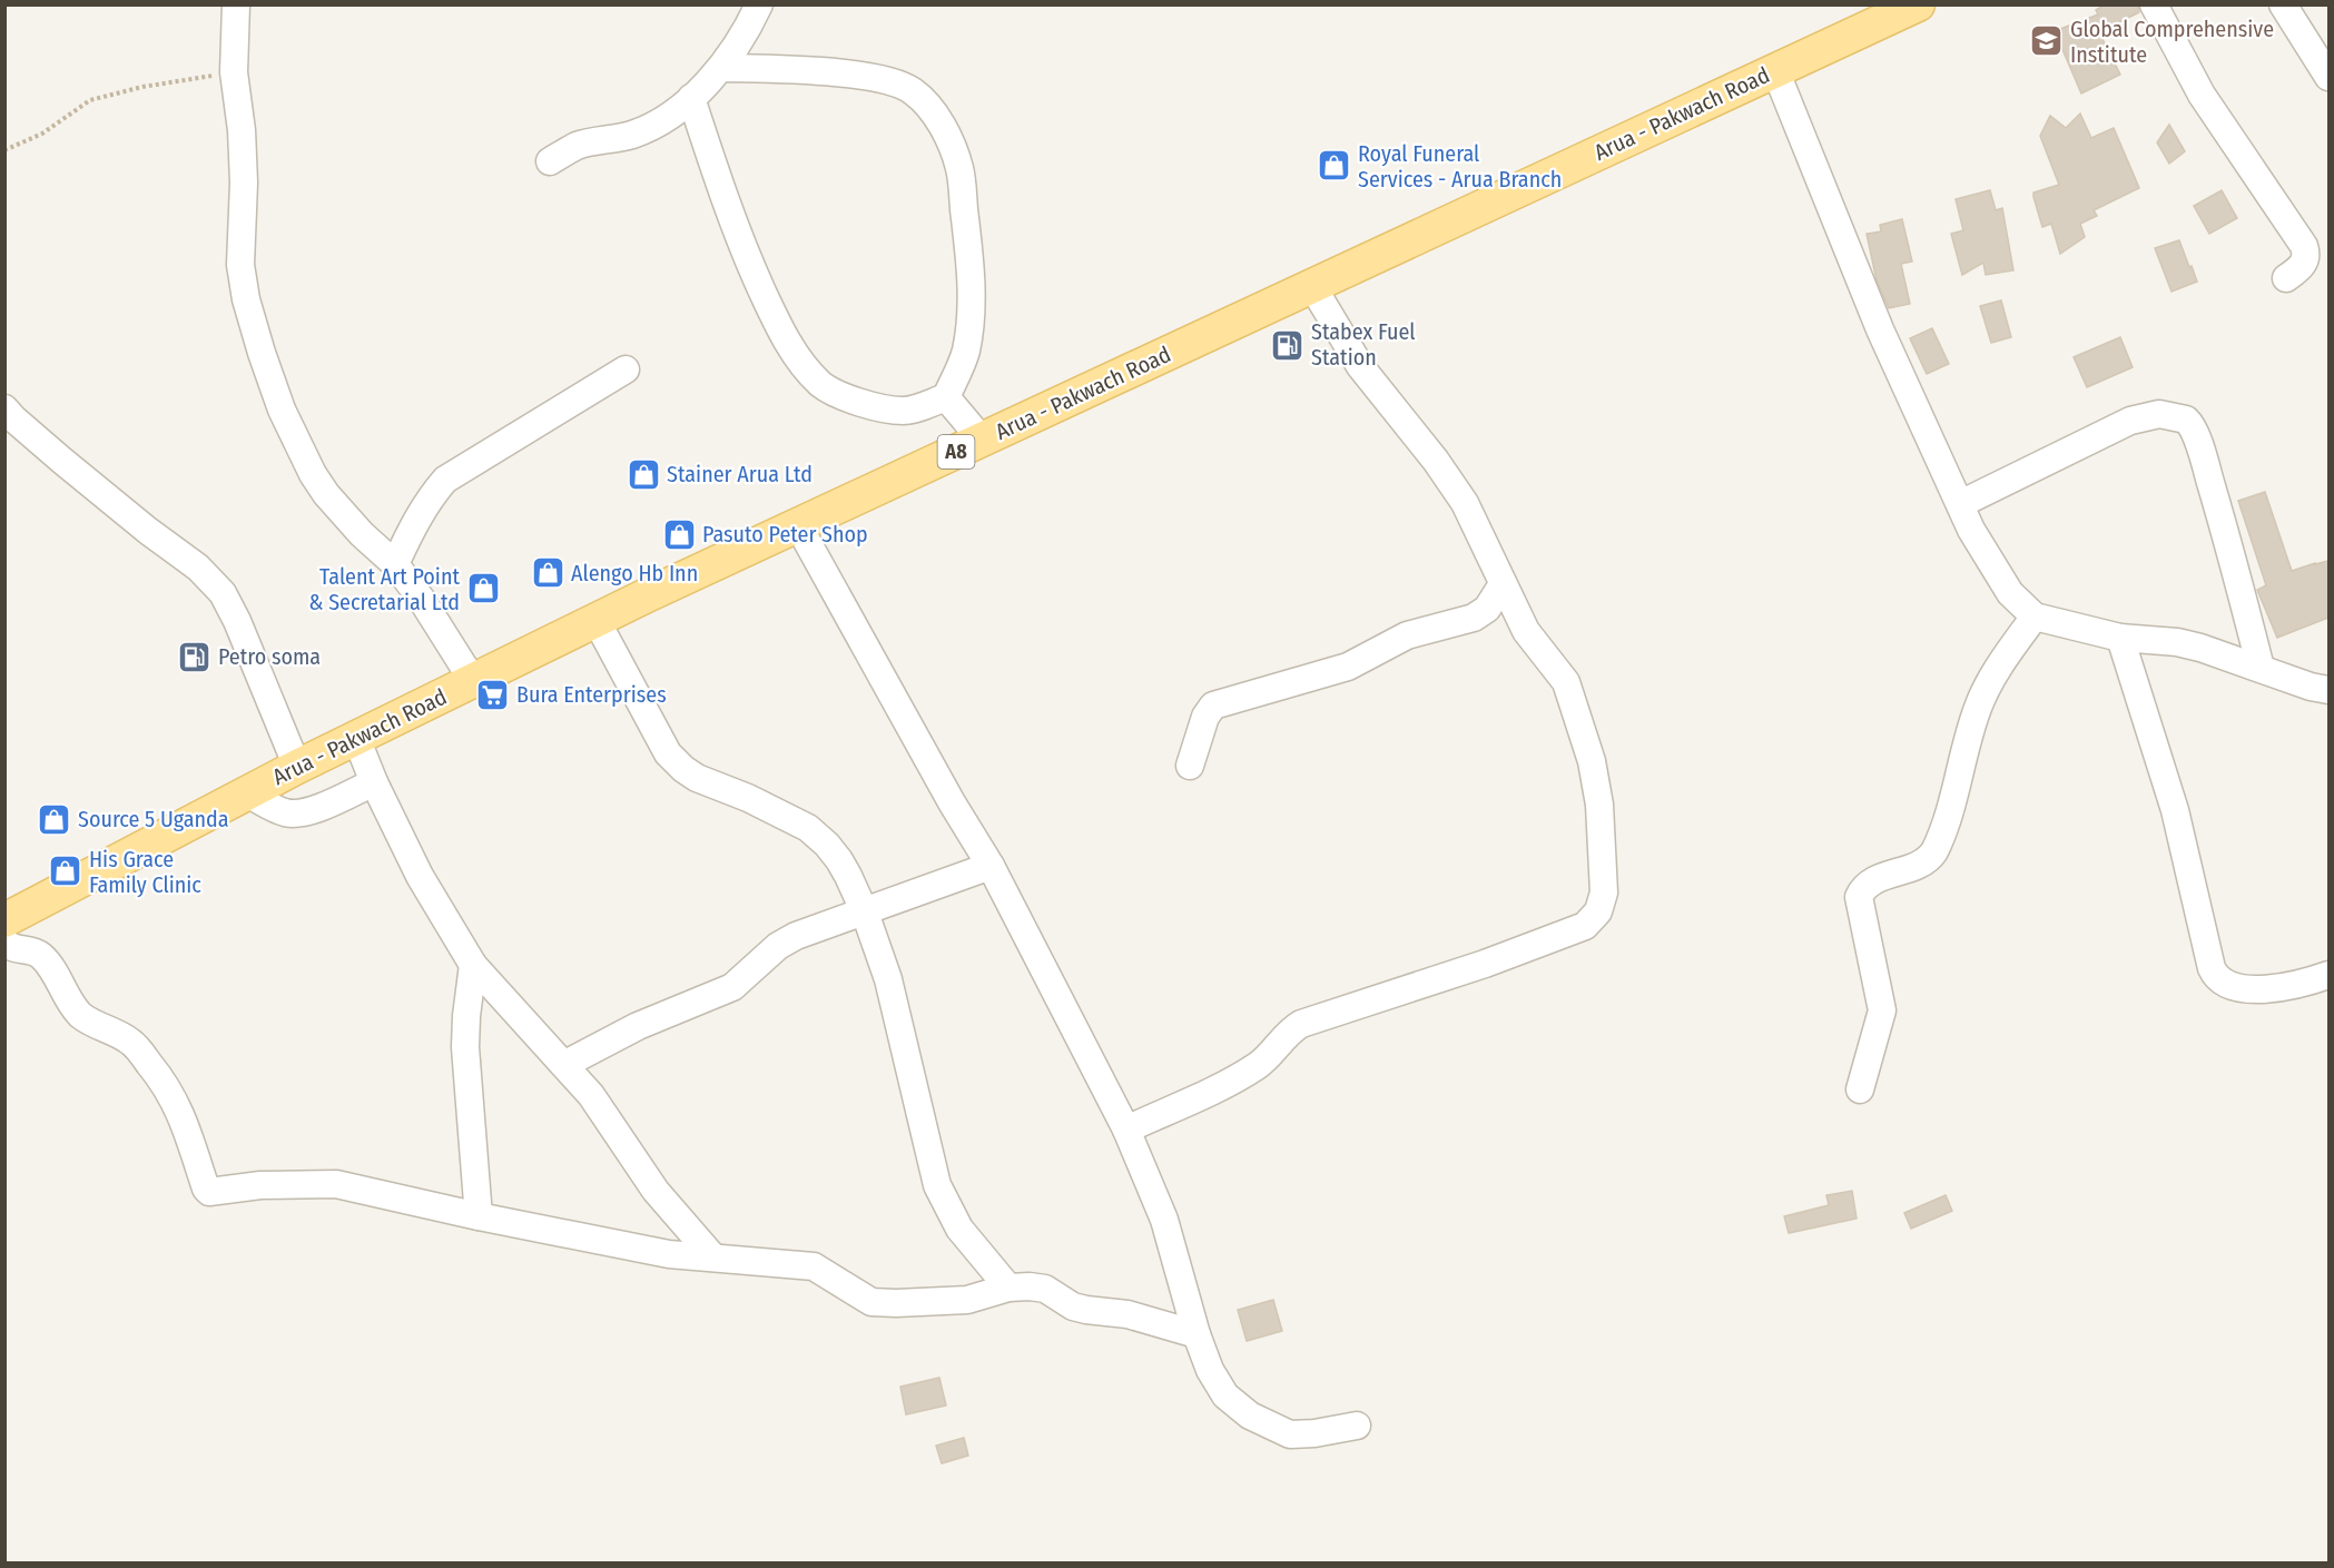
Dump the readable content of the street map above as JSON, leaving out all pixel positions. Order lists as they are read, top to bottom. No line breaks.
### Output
{"streets":{"main road":["Arua - Pakwach Road","A8"]},"places":{"school or university":["Global Comprehensive Institute"],"shop":["Royal Funeral Services - Arua Branch","Stainer Arua Ltd","Pasuto Peter Shop","Alengo Hb Inn","Talent Art Point & Secretarial Ltd","Source 5 Uganda","His Grace Family Clinic"],"fuel station":["Stabex Fuel Station","Petro soma"],"supermarket":["Bura Enterprises"]}}
